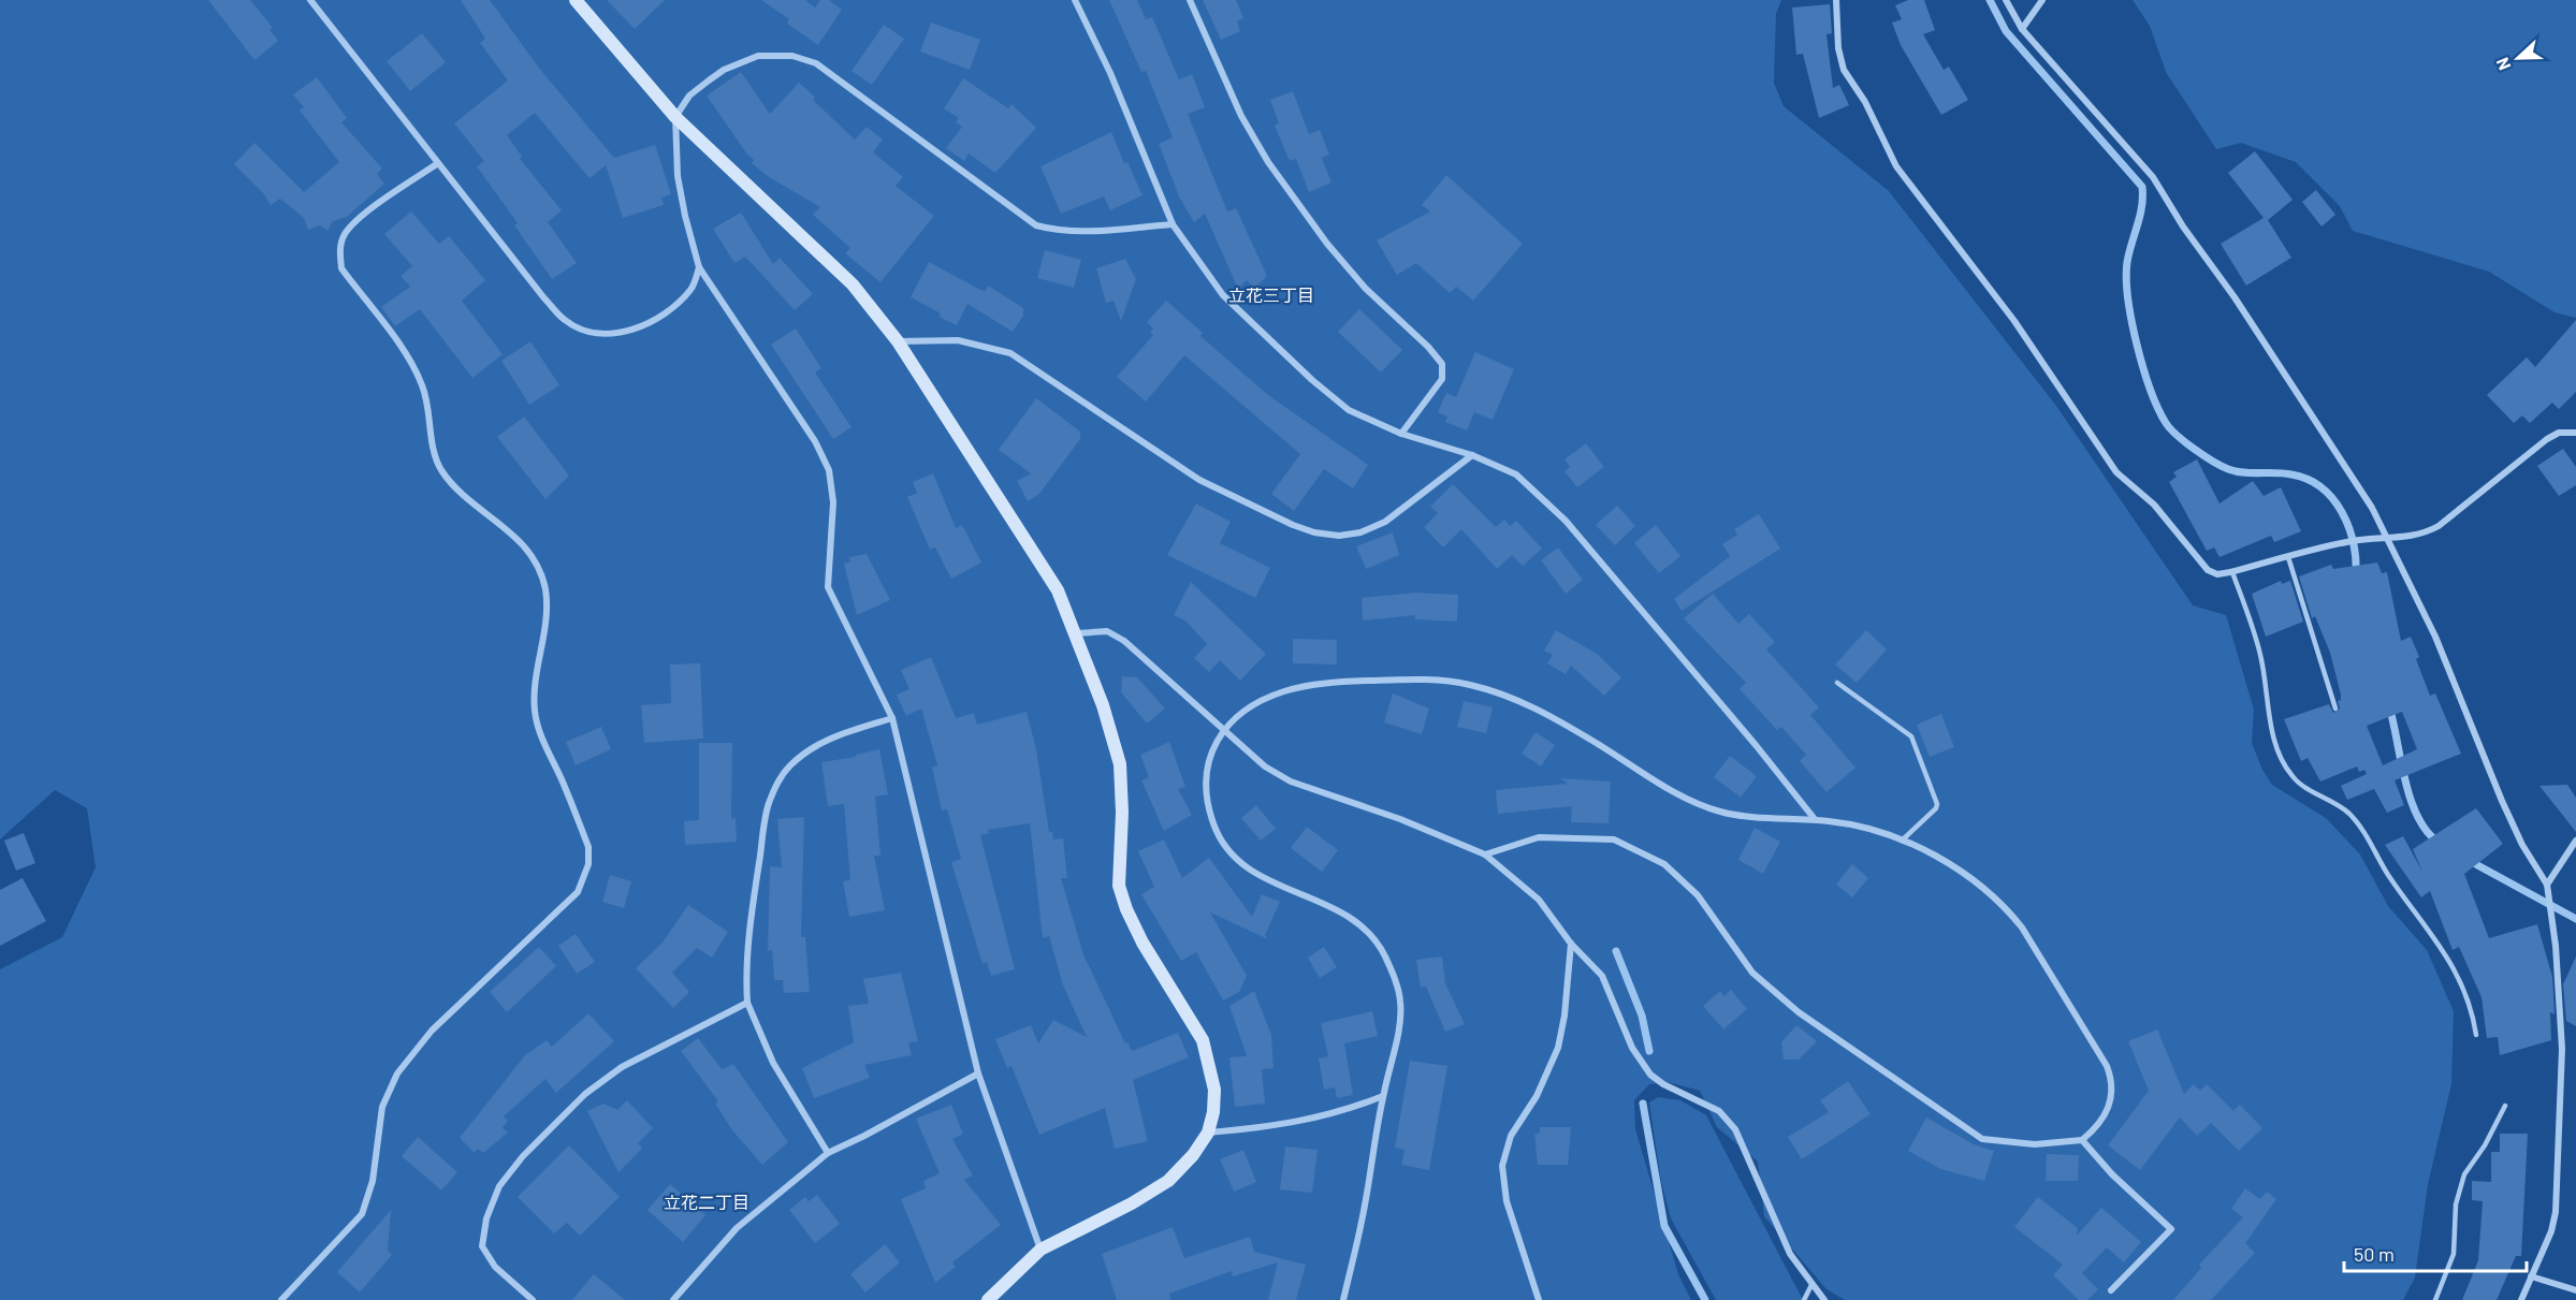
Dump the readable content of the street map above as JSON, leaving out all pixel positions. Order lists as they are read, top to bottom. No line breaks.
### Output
{"districts":["立花三丁目","立花二丁目"],"scale_bar":"50 m","north":"left"}
